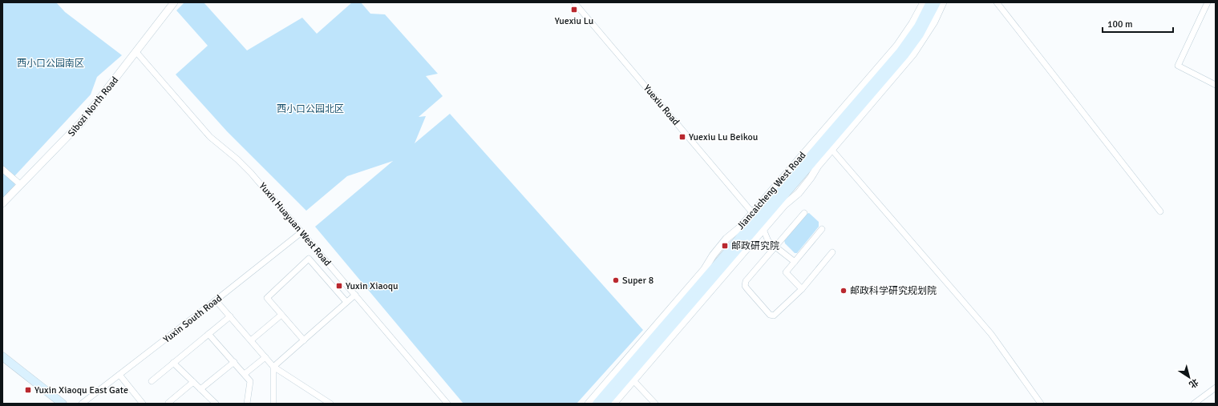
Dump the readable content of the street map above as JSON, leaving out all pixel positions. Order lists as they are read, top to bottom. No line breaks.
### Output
{"streets":{"main road":["Jiancaicheng West Road"],"street":["Yuexiu Road","Sibozi North Road","Yuxin Huayuan West Road","Yuxin South Road"]},"crossings":[["Yuexiu Road","Jiancaicheng West Road"],["Sibozi North Road","Yuxin Huayuan West Road"],["Yuxin Huayuan West Road","Yuxin South Road"]],"parks":["西小口公园南区","西小口公园北区"],"places":{"transit":["Yuexiu Lu","Yuexiu Lu Beikou","邮政研究院","Yuxin Xiaoqu","Yuxin Xiaoqu East Gate"],"other":["Super 8","邮政科学研究规划院"]},"scale_bar":"100 m","north":"bottom right"}
